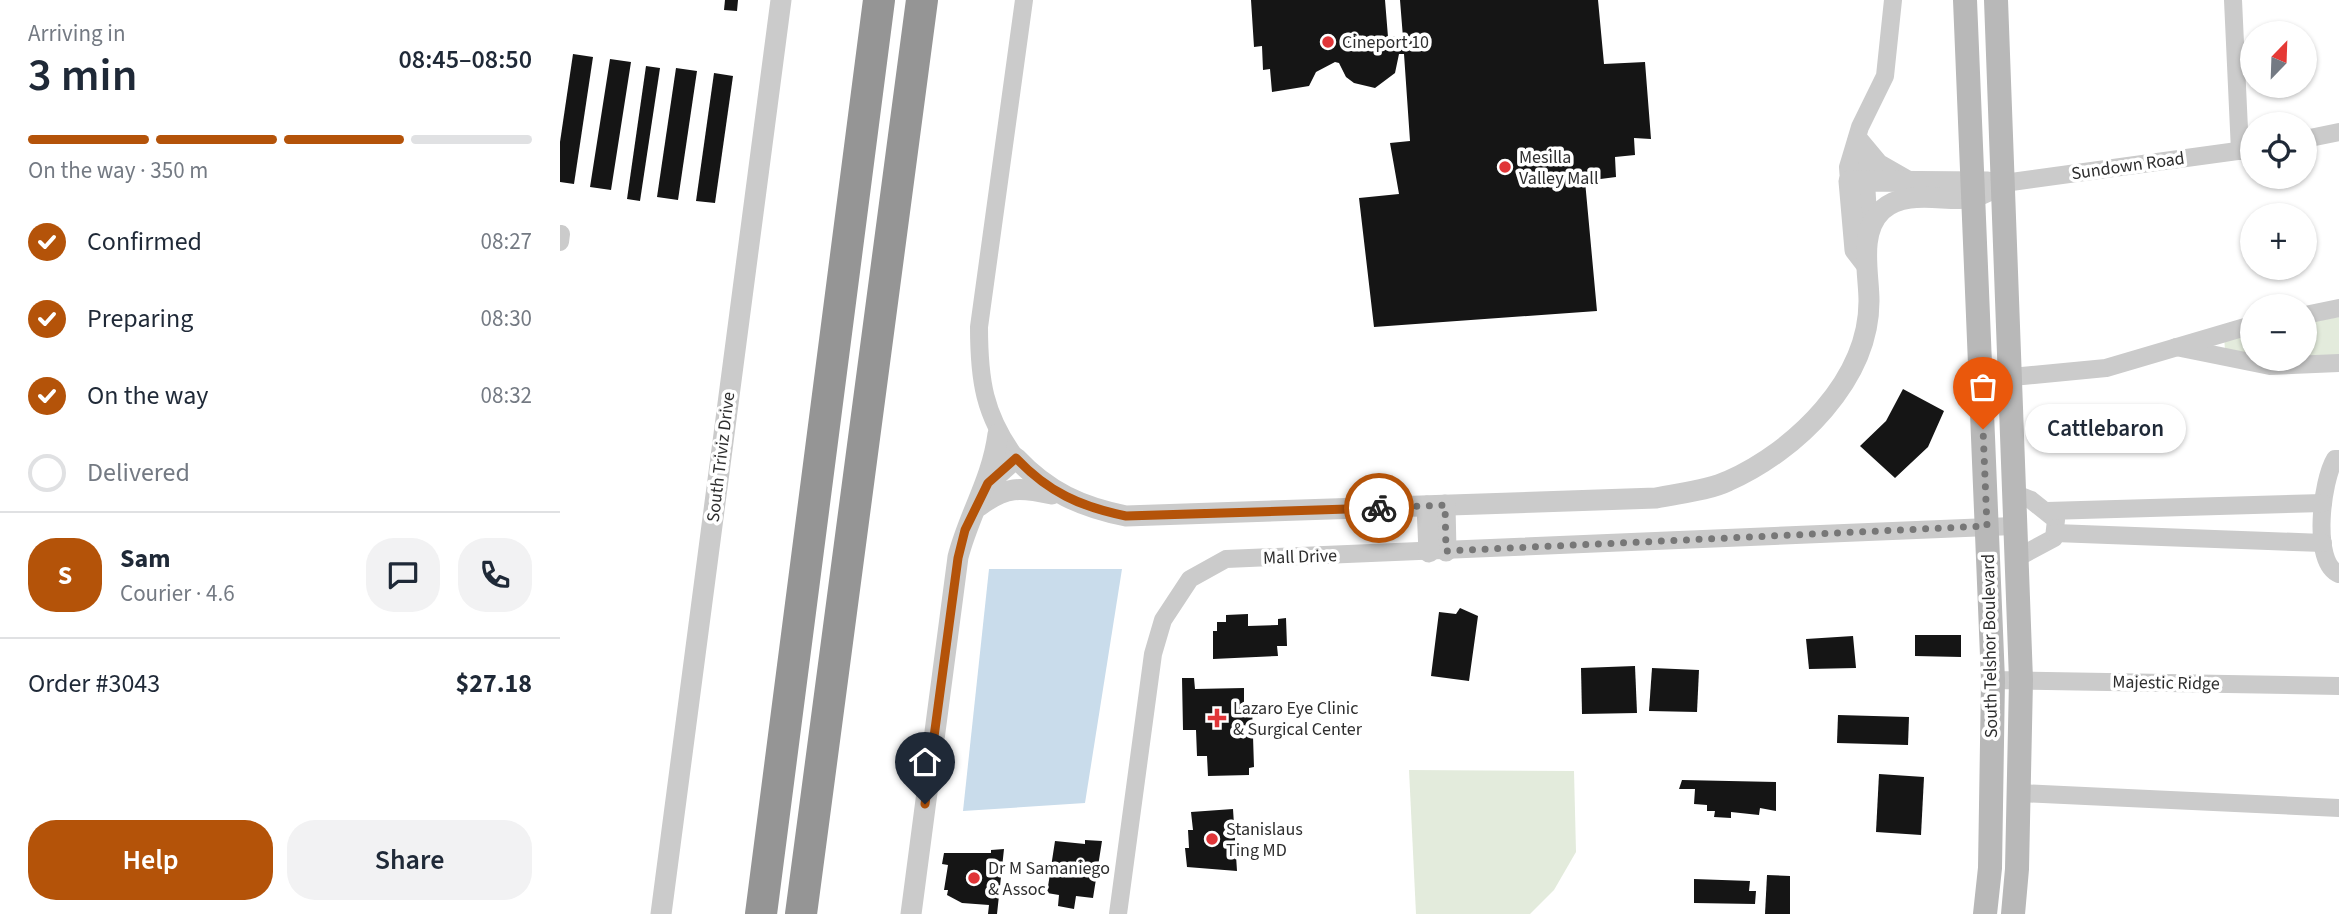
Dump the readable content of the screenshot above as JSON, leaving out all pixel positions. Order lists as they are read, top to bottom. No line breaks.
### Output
{"streets":{"main road":["South Telshor Boulevard"],"street":["Sundown Road","South Triviz Drive","Mall Drive","Majestic Ridge"]},"crossings":[["Sundown Road","South Telshor Boulevard"],["Mall Drive","South Telshor Boulevard"],["South Telshor Boulevard","Majestic Ridge"]],"places":{"other":["Cineport 10","Mesilla Valley Mall","Cattlebaron","Stanislaus Ting MD","Dr M Samaniego & Assoc"],"health":["Lazaro Eye Clinic & Surgical Center"]},"north":"top right","page":{"heading":["3 min","Arriving in","08:45–08:50"],"panel":["Sam","Courier · 4.6","Order #3043","$27.18"],"map_buttons":["+","−"],"bar":"On the way · 350 m","list":[["Confirmed","08:27"],["Preparing","08:30"],["On the way","08:32"],"Delivered"],"bubble":"Cattlebaron","round":"S","buttons":["Help","Share"]}}
